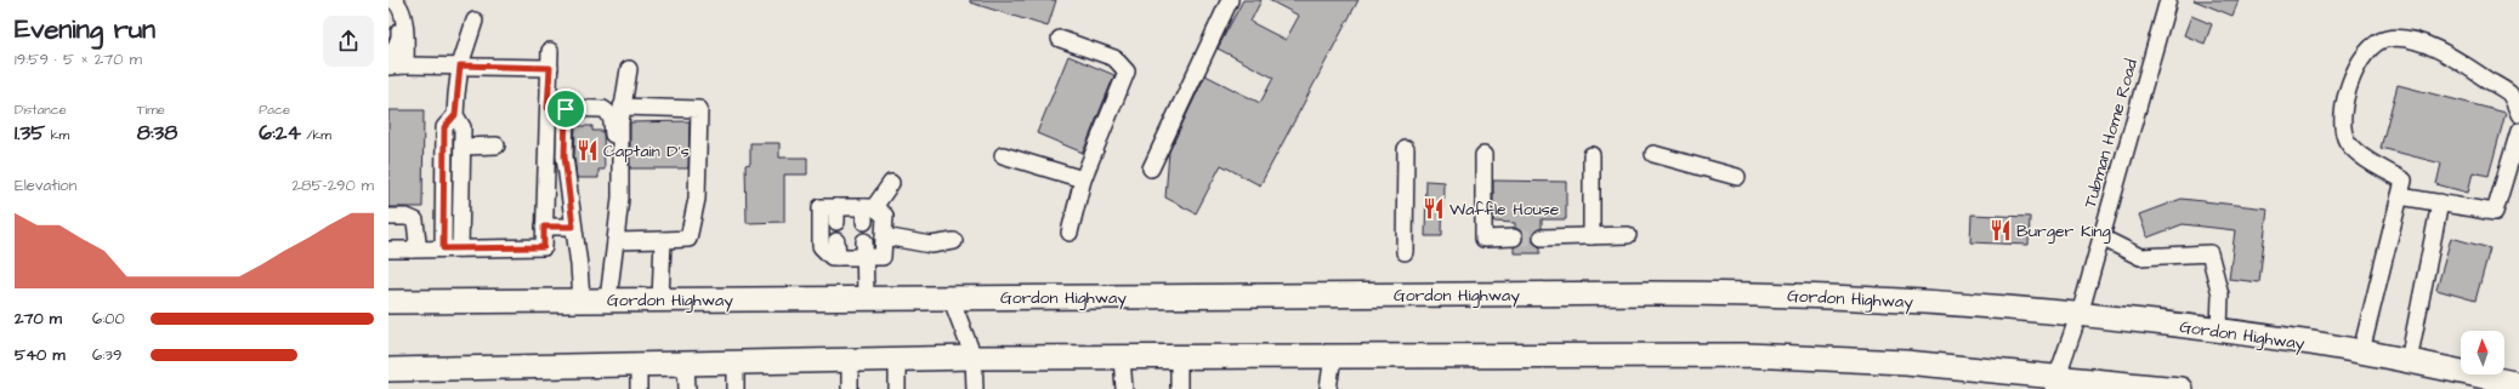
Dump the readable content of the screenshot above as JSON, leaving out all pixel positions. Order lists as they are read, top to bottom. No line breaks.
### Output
{"streets":{"highway":["Gordon Highway"],"street":["Tubman Home Road"]},"crossings":[["Tubman Home Road","Gordon Highway"]],"places":{"restaurant":["Captain D's","Waffle House","Burger King"]},"north":"top","page":{"heading":["Evening run","19:59 · 5 × 270 m"],"stats":[["Distance","1.35 km"],["Time","8:38"],["Pace","6:24 /km"]],"chart":["Elevation","285–290 m"],"list":[{"name":"270 m","note":"6:00"},{"name":"540 m","note":"6:39"}]}}
